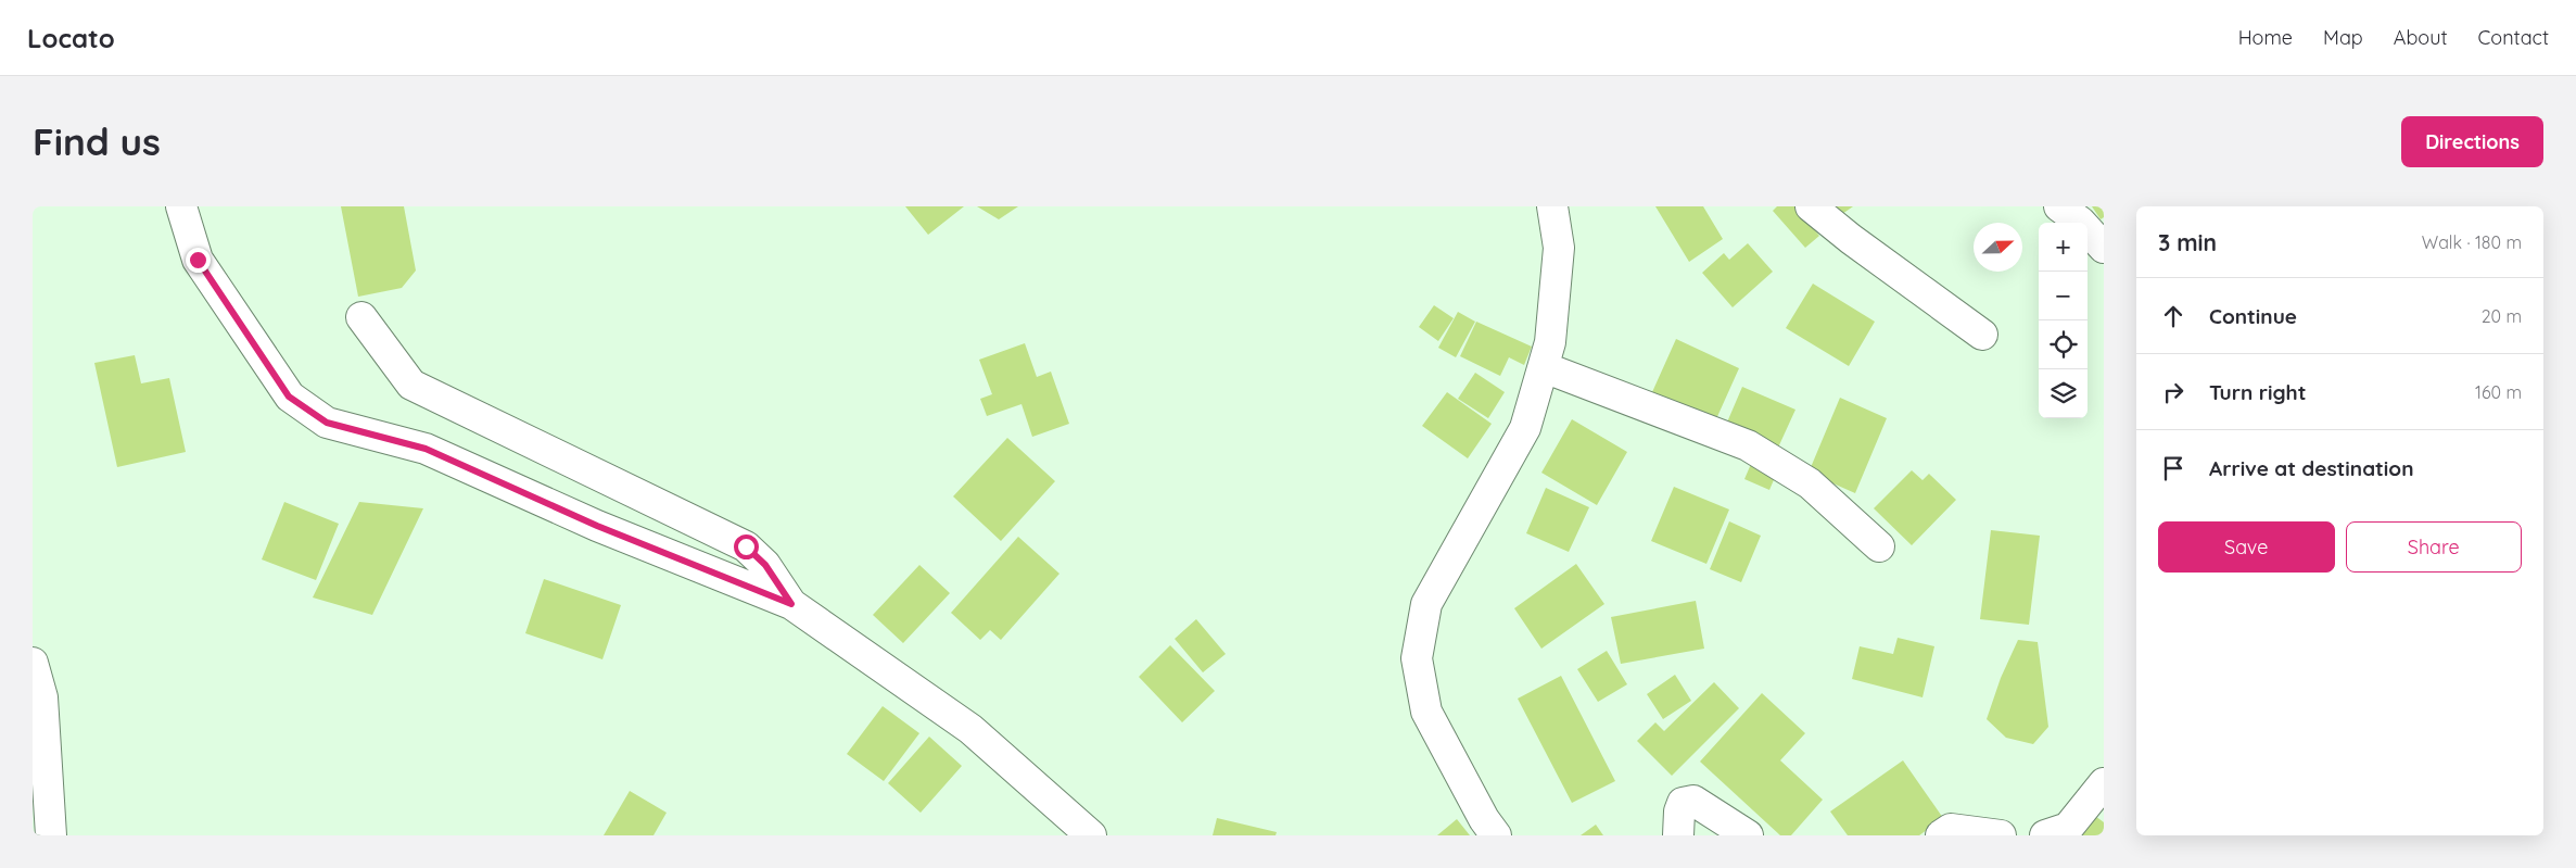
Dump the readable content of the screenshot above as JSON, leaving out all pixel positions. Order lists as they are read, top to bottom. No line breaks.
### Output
{"north":"right","page":{"header":"Locato","nav":["Home","Map","About","Contact"],"buttons":["Directions",["Save","Share"]],"title":"Find us","heading":["3 min","Walk · 180 m"],"map_buttons":["+","−"],"list":[["Continue","20 m"],["Turn right","160 m"],"Arrive at destination"]}}
